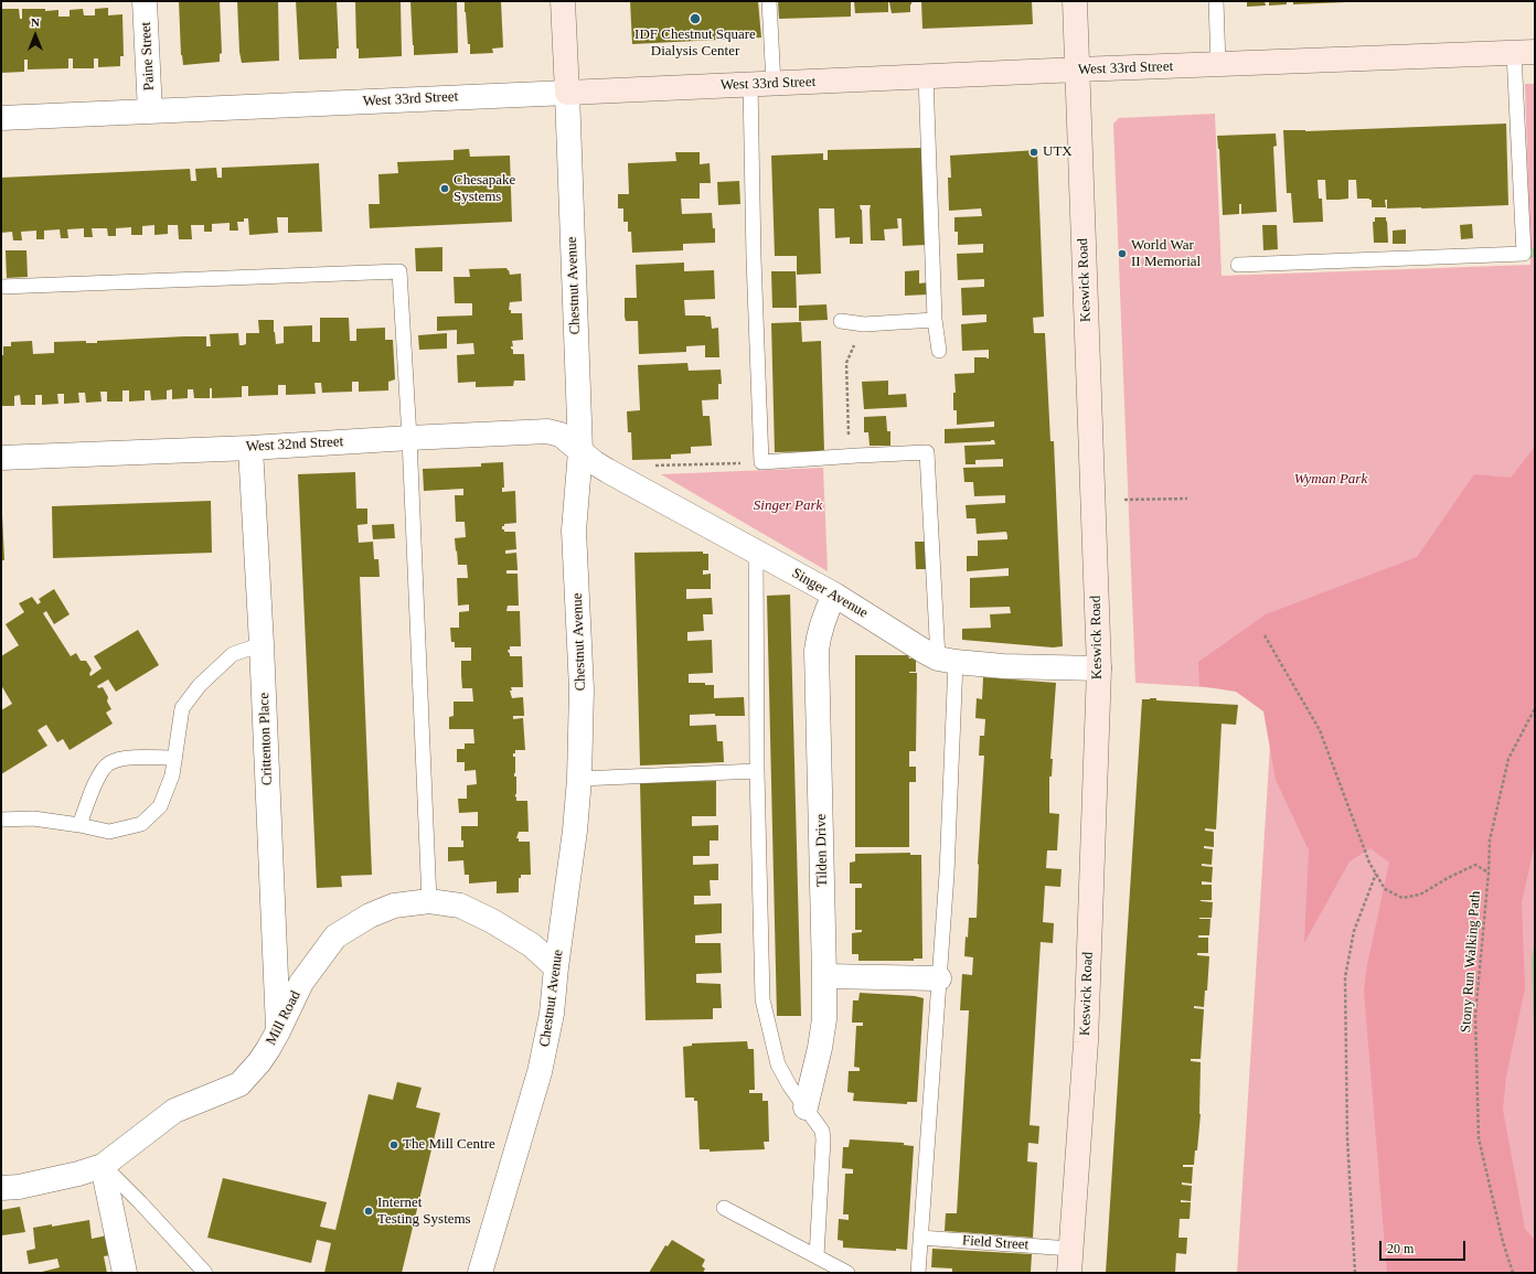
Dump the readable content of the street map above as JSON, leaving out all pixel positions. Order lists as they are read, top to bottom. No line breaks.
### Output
{"streets":{"street":["Paine Street","West 33rd Street","Keswick Road","Chestnut Avenue","West 32nd Street","Singer Avenue","Crittenton Place","Tilden Drive","Mill Road"],"lane":["Field Street"],"path":["Stony Run Walking Path"]},"crossings":[["Paine Street","West 33rd Street"],["West 33rd Street","Keswick Road"],["West 33rd Street","Chestnut Avenue"],["Keswick Road","Singer Avenue"],["Keswick Road","Field Street"],["Chestnut Avenue","West 32nd Street"],["Chestnut Avenue","Singer Avenue"],["Chestnut Avenue","Mill Road"],["West 32nd Street","Singer Avenue"],["West 32nd Street","Crittenton Place"],["Singer Avenue","Tilden Drive"],["Crittenton Place","Mill Road"]],"parks":["Wyman Park","Singer Park"],"places":["IDF Chestnut Square Dialysis Center","UTX","Chesapake Systems","World War II Memorial","The Mill Centre","Internet Testing Systems"],"scale_bar":"20 m","north":"top"}
